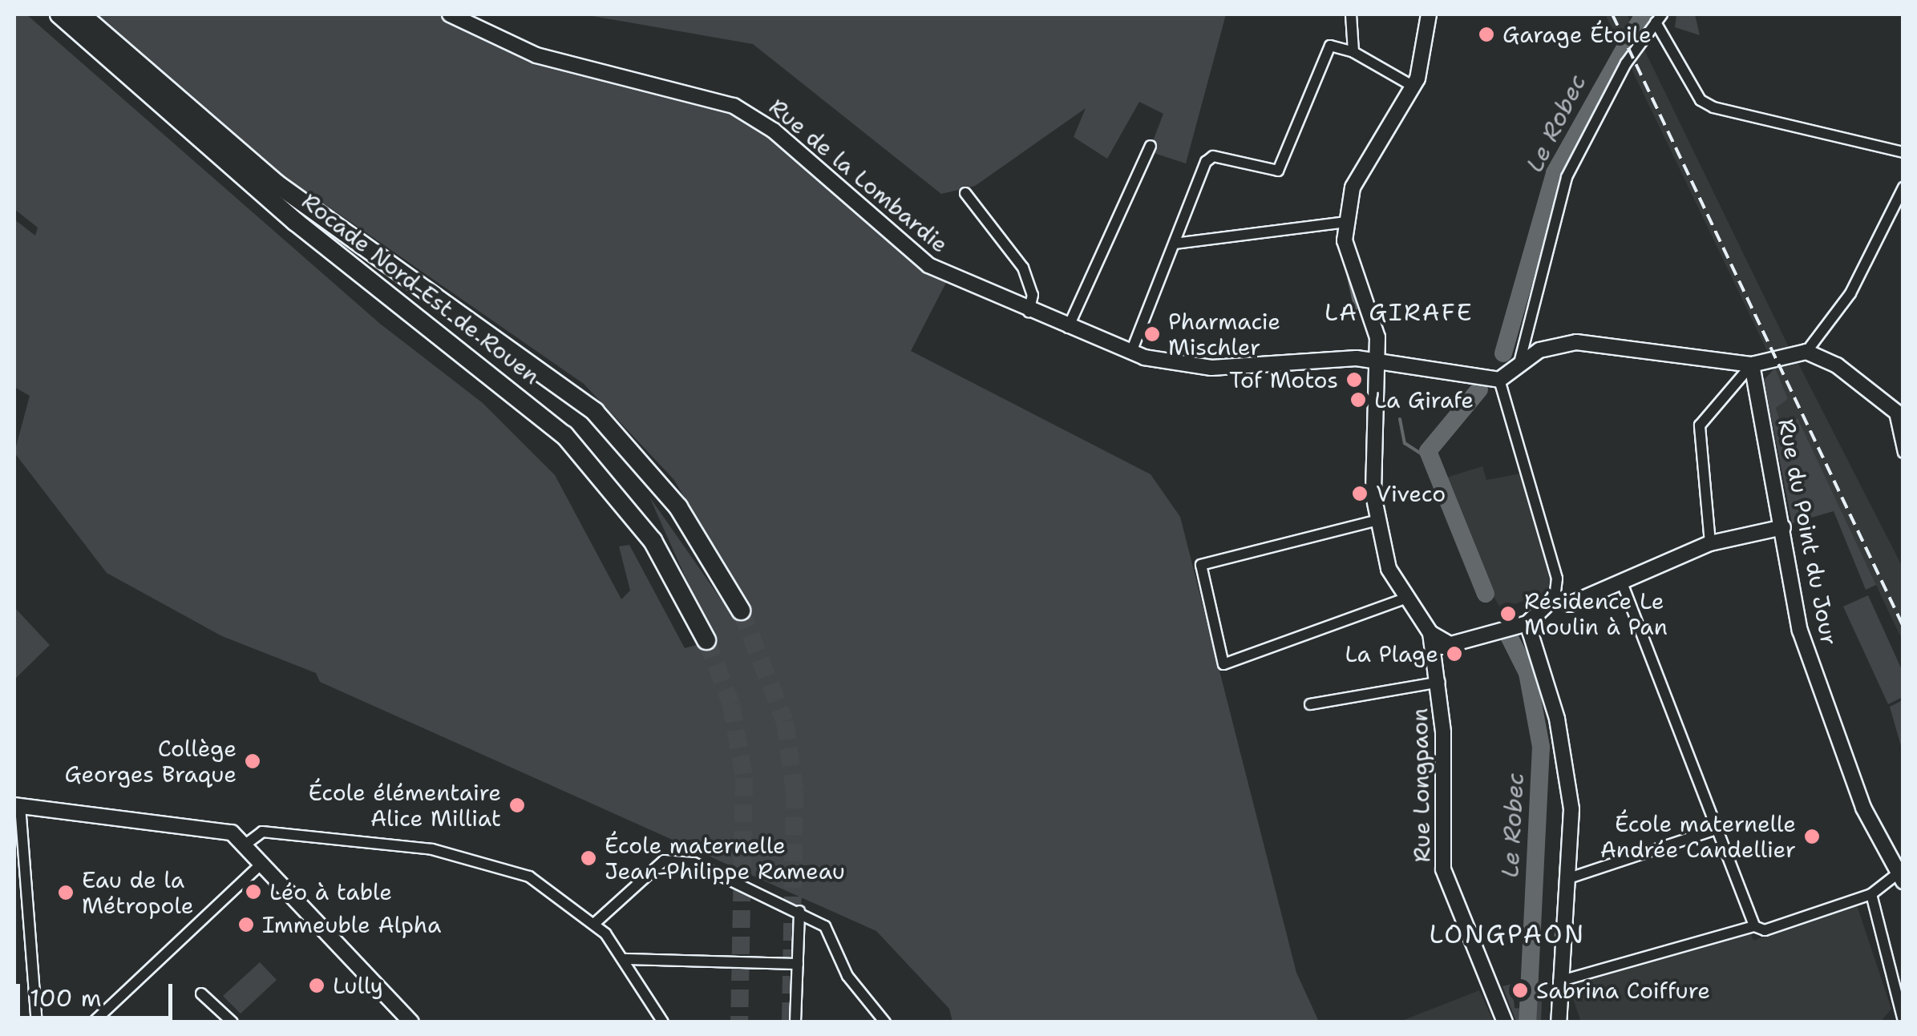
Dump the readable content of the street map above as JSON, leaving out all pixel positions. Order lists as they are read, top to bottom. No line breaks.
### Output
{"streets":{"highway":["Rocade Nord-Est de Rouen"],"main road":["Rue de la Lombardie","Rue du Point du Jour","Rue Longpaon"]},"districts":["LA GIRAFE","LONGPAON"],"water":["Le Robec"],"places":["Garage Étoile","Pharmacie Mischler","Tof Motos","La Girafe","Viveco","Résidence Le Moulin à Pan","La Plage","Collège Georges Braque","École élémentaire Alice Milliat","École maternelle Andrée Candellier","École maternelle Jean-Philippe Rameau","Léo à table","Eau de la Métropole","Immeuble Alpha","Lully","Sabrina Coiffure"],"scale_bar":"100 m"}
